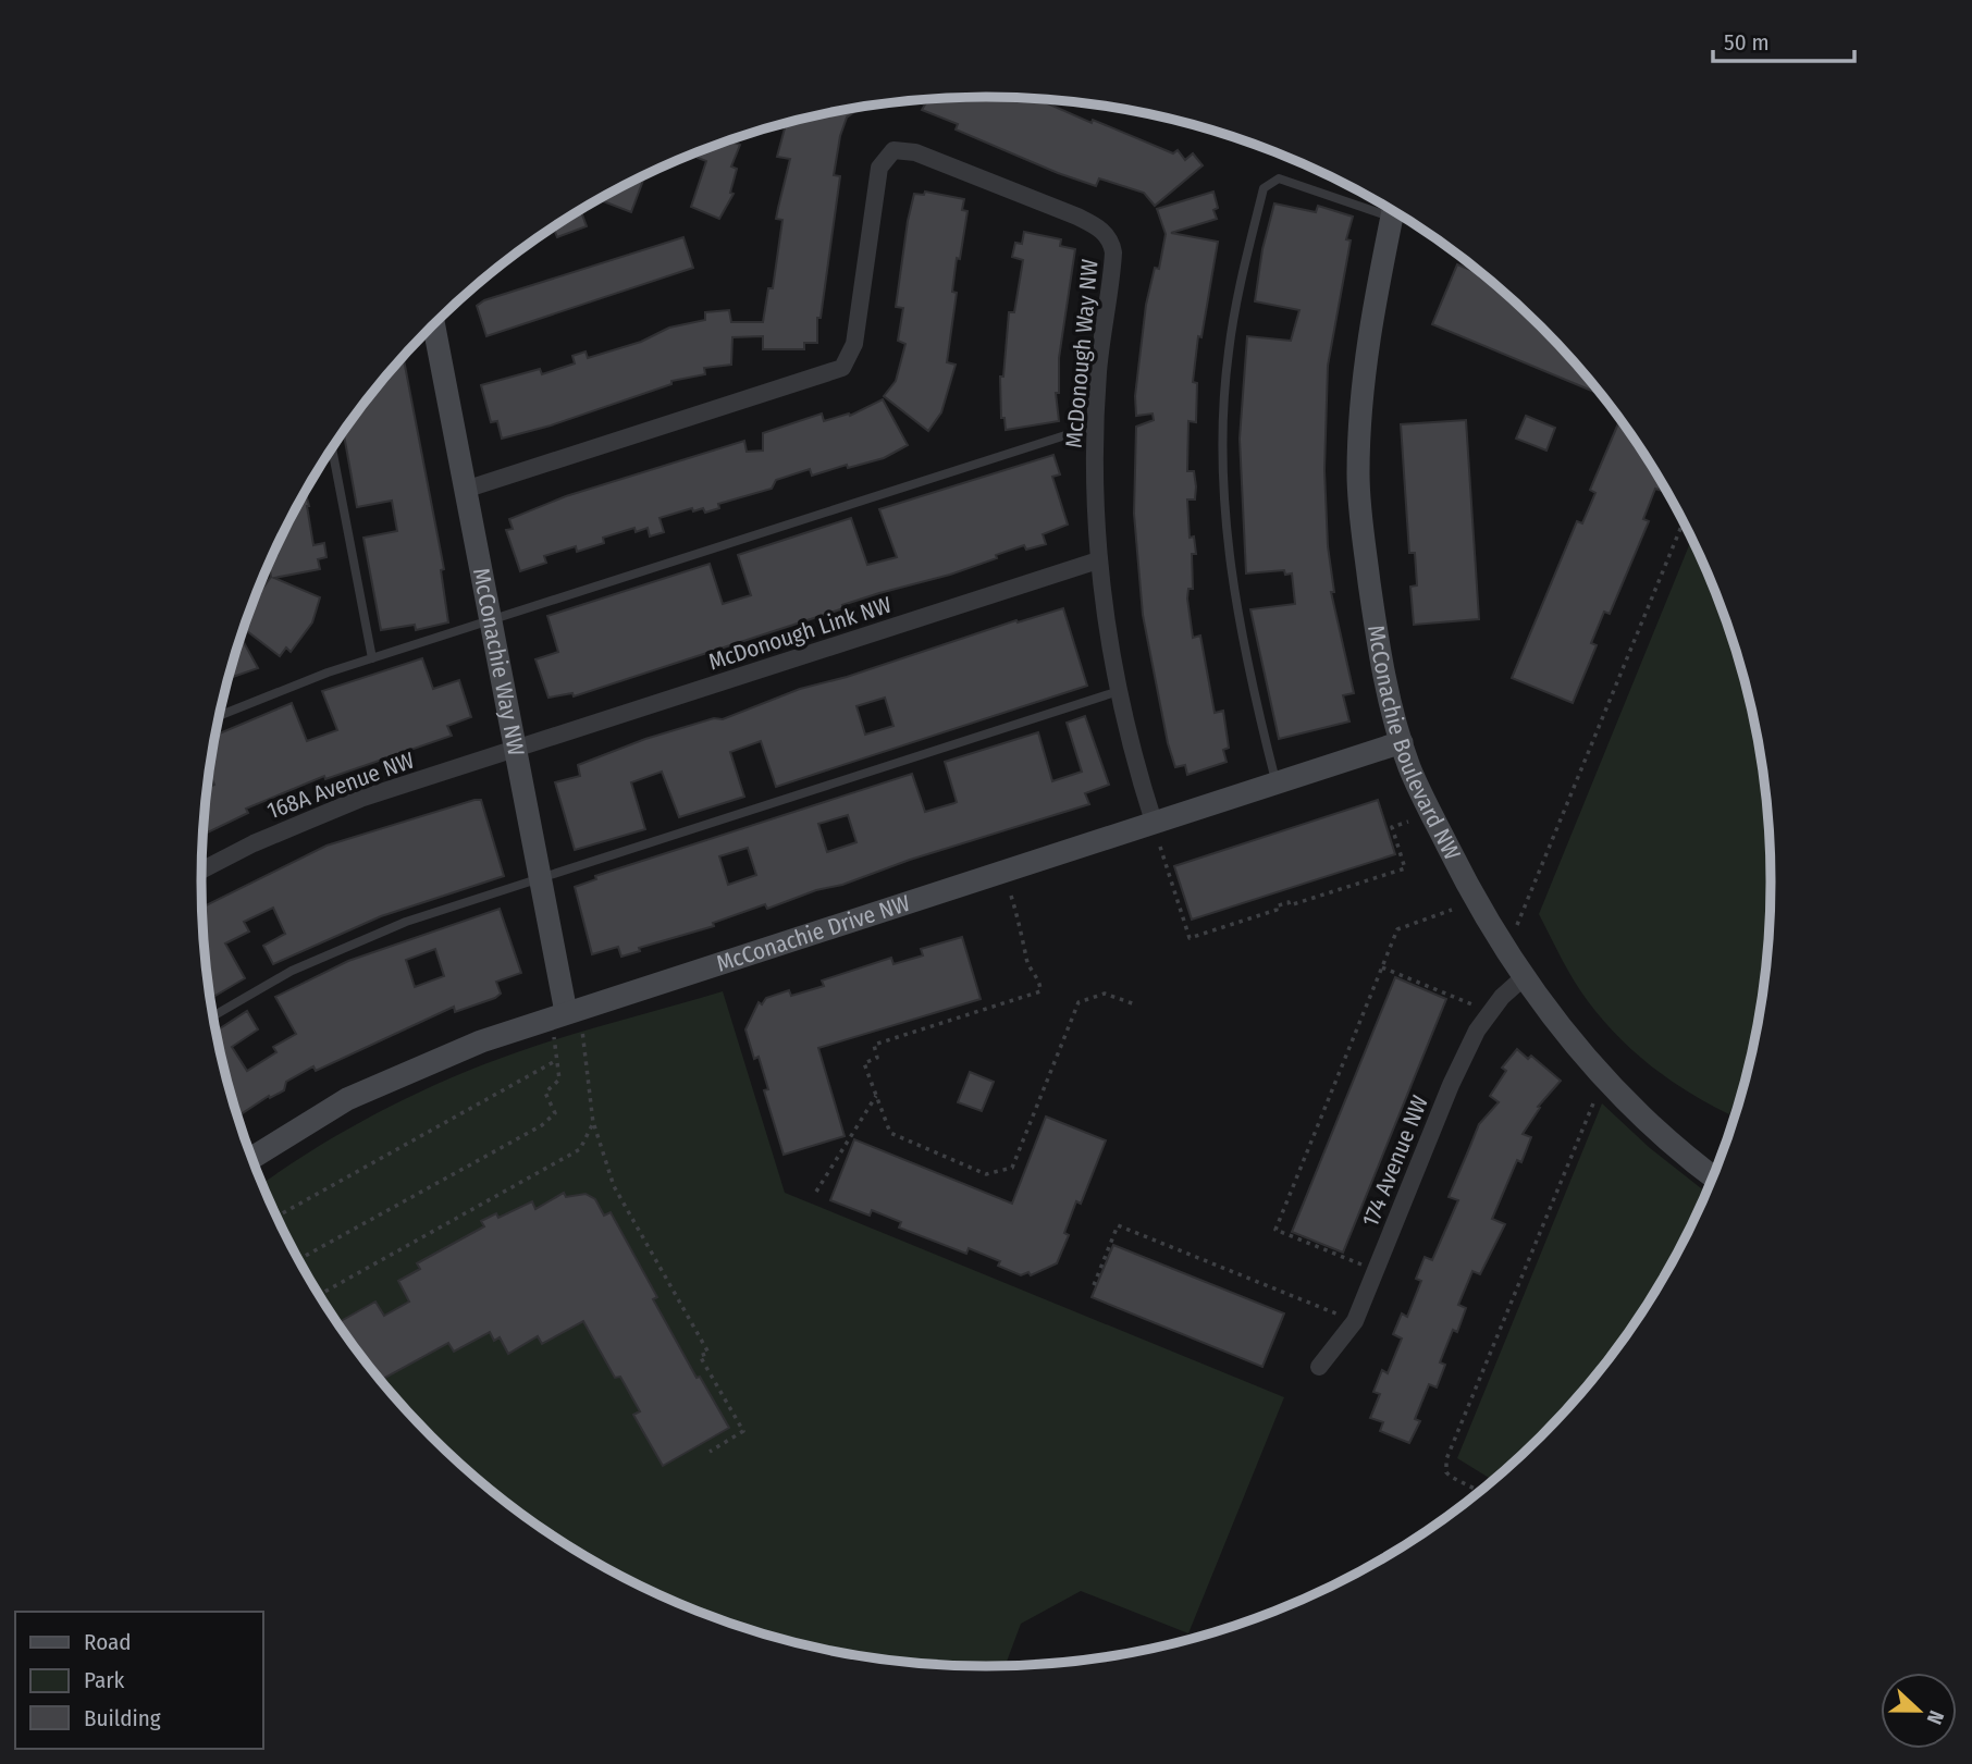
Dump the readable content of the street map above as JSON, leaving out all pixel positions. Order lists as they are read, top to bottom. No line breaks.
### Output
{"streets":{"street":["McDonough Way NW","McDonough Link NW","McConachie Way NW","McConachie Boulevard NW","168A Avenue NW","McConachie Drive NW","174 Avenue NW"]},"crossings":[["McDonough Way NW","McDonough Link NW"],["McDonough Way NW","McConachie Way NW"],["McDonough Way NW","McConachie Drive NW"],["McDonough Link NW","McConachie Way NW"],["McDonough Link NW","168A Avenue NW"],["McConachie Way NW","168A Avenue NW"],["McConachie Way NW","McConachie Drive NW"],["McConachie Boulevard NW","McConachie Drive NW"],["McConachie Boulevard NW","174 Avenue NW"]],"legend":["Road","Park","Building"],"scale_bar":"50 m","north":"right"}
